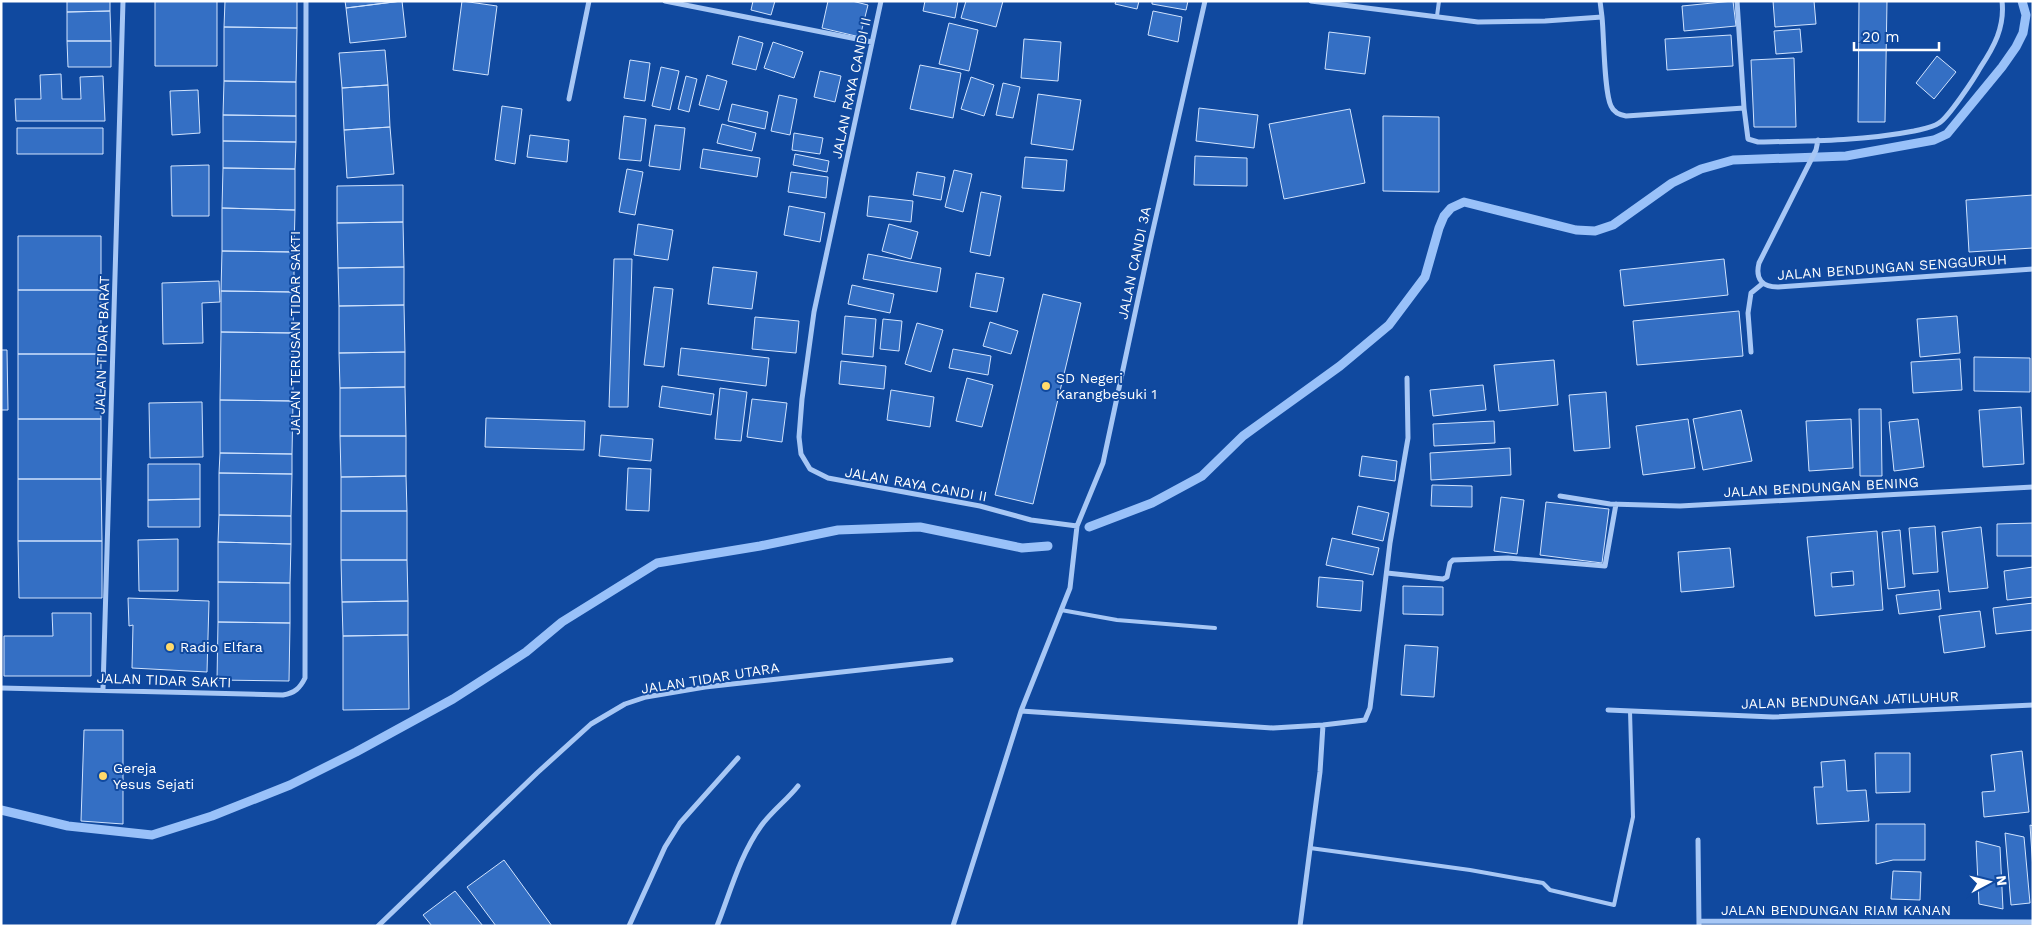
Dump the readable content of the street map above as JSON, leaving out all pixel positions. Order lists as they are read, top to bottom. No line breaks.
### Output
{"streets":{"street":["JALAN RAYA CANDI II","JALAN CANDI 3A","JALAN BENDUNGAN SENGGURUH","JALAN TERUSAN TIDAR SAKTI","JALAN TIDAR BARAT","JALAN BENDUNGAN BENING","JALAN TIDAR UTARA","JALAN TIDAR SAKTI","JALAN BENDUNGAN JATILUHUR","JALAN BENDUNGAN RIAM KANAN"]},"crossings":[["JALAN RAYA CANDI II","JALAN CANDI 3A"],["JALAN TERUSAN TIDAR SAKTI","JALAN TIDAR SAKTI"],["JALAN TIDAR BARAT","JALAN TIDAR SAKTI"]],"places":["SD Negeri Karangbesuki 1","Radio Elfara","Gereja Yesus Sejati"],"scale_bar":"20 m","north":"right"}
